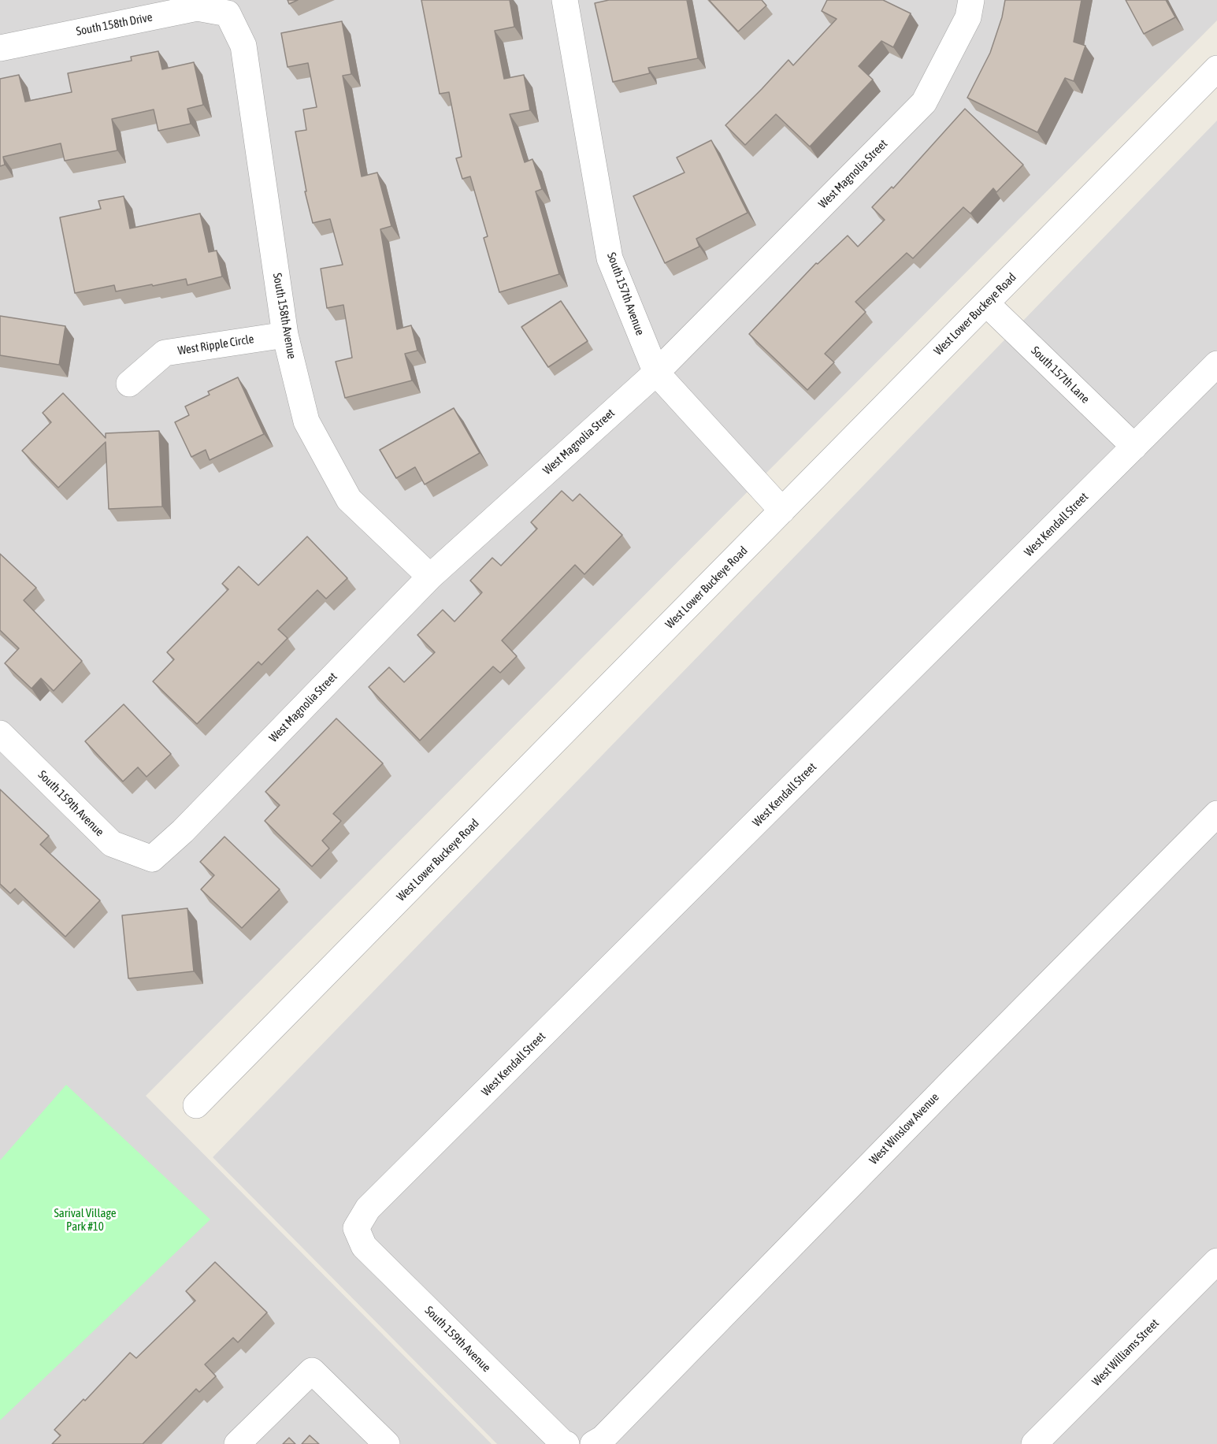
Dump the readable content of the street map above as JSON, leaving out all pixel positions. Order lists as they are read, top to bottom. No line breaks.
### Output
{"streets":{"street":["South 158th Drive","West Magnolia Street","South 157th Avenue","West Lower Buckeye Road","South 158th Avenue","West Ripple Circle","South 157th Lane","West Kendall Street","South 159th Avenue","West Winslow Avenue","West Williams Street"]},"crossings":[["South 158th Drive","South 158th Avenue"],["West Magnolia Street","South 157th Avenue"],["West Magnolia Street","South 158th Avenue"],["West Magnolia Street","South 159th Avenue"],["South 157th Avenue","West Lower Buckeye Road"],["West Lower Buckeye Road","South 157th Lane"],["South 158th Avenue","West Ripple Circle"],["South 157th Lane","West Kendall Street"],["West Kendall Street","South 159th Avenue"]],"parks":["Sarival Village Park #10"]}
